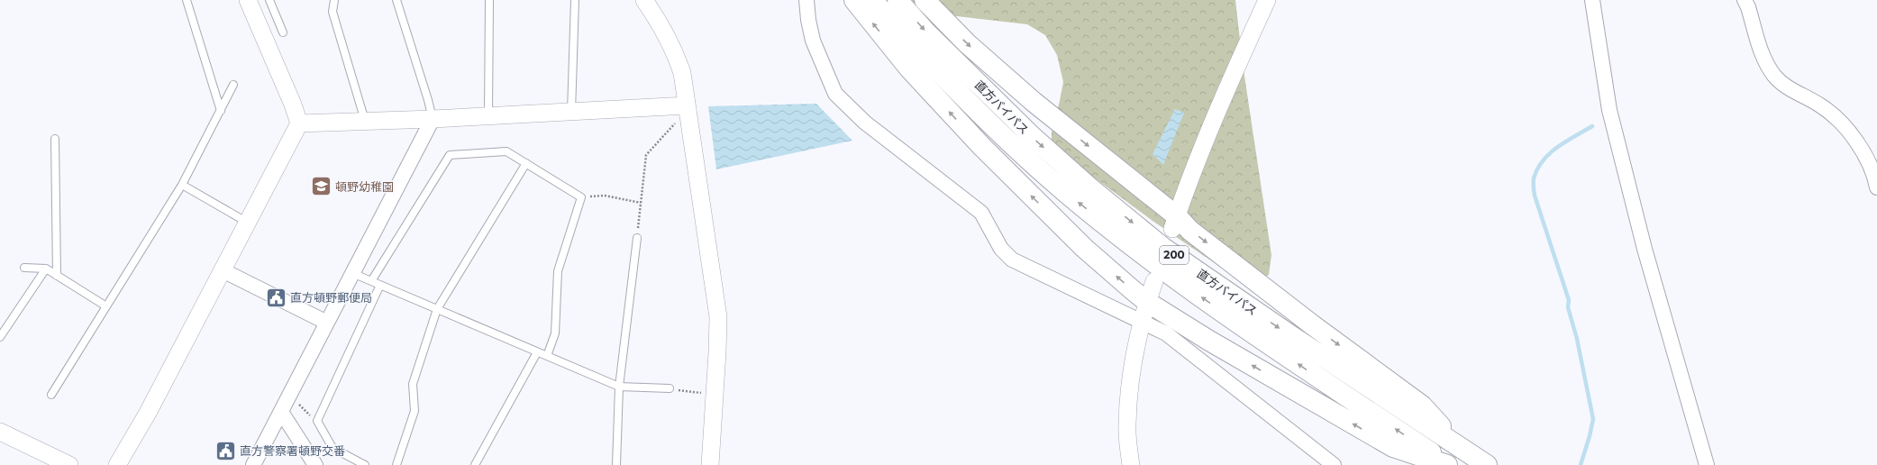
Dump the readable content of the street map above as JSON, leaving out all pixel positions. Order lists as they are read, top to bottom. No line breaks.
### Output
{"streets":{"highway":["直方バイパス","200"]},"places":{"school or university":["頓野幼稚園"],"public building":["直方頓野郵便局","直方警察署頓野交番"]}}
